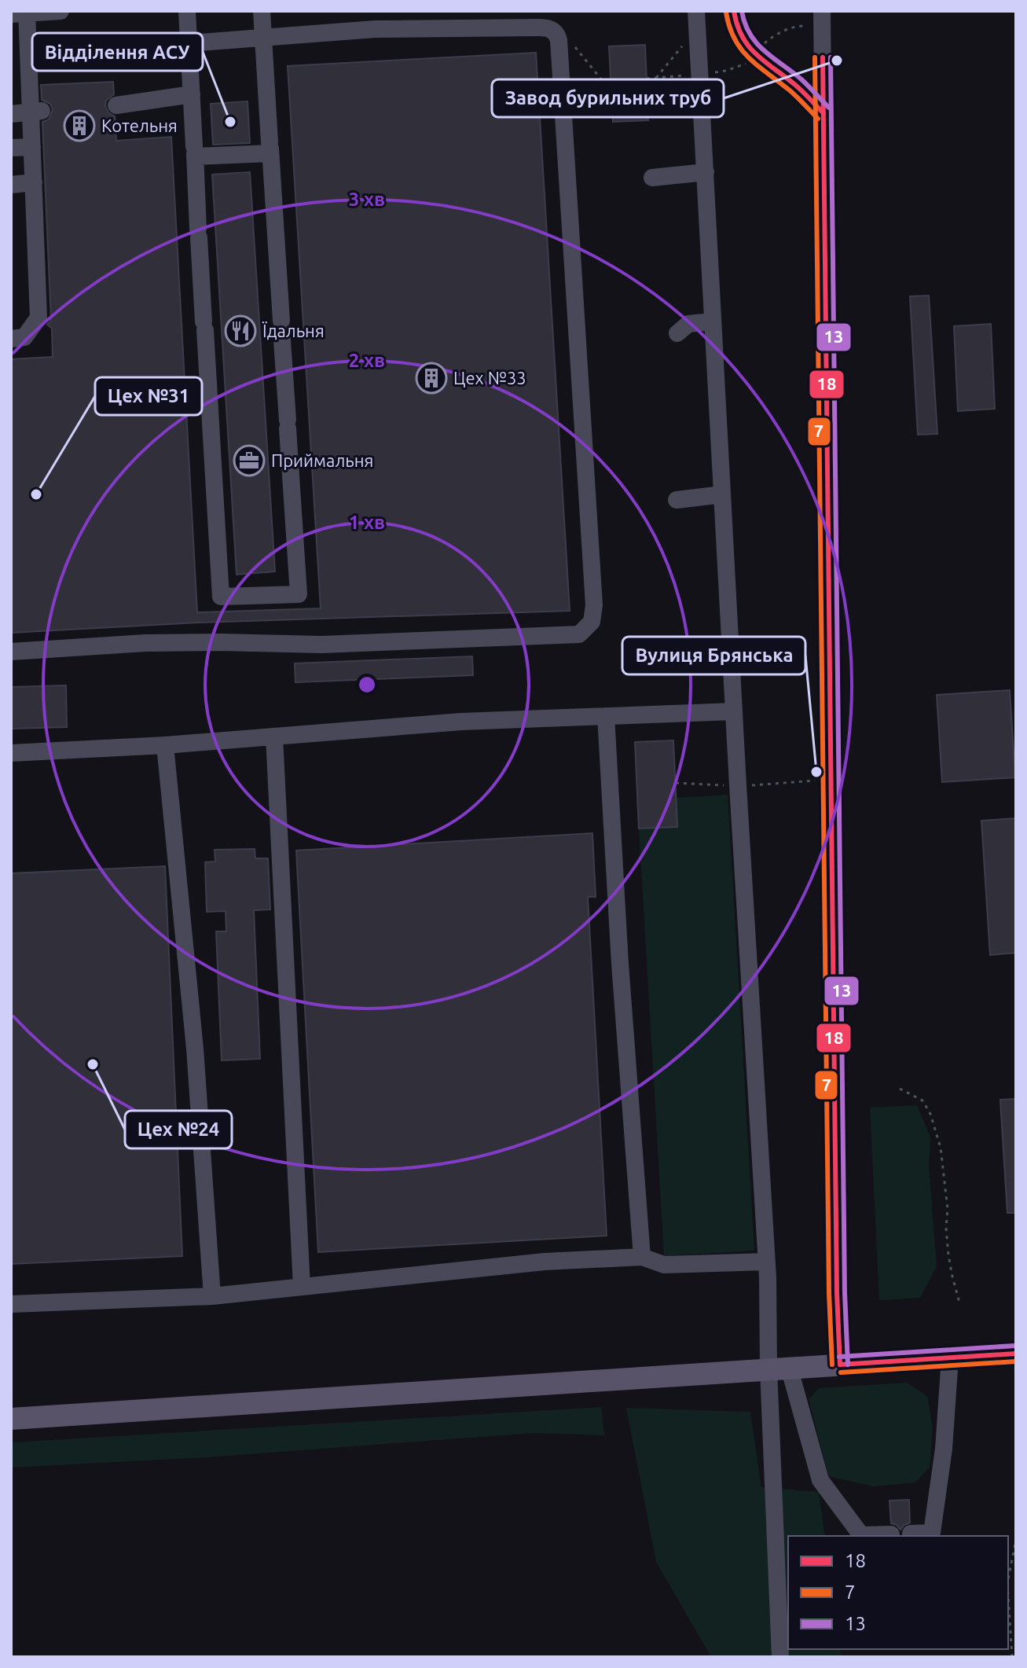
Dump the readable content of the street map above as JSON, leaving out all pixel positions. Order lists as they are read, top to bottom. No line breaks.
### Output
{"places":{"other":["Завод бурильних труб","Відділення АСУ","Цех №31","Вулиця Брянська","Цех №24"],"building":["Котельня","Цех №33"],"restaurant":["Їдальня"],"office":["Приймальня"]},"lines":["transit line 18","transit line 13","transit line 7"],"legend":["18","7","13"],"rings":["3 хв","2 хв","1 хв"]}
